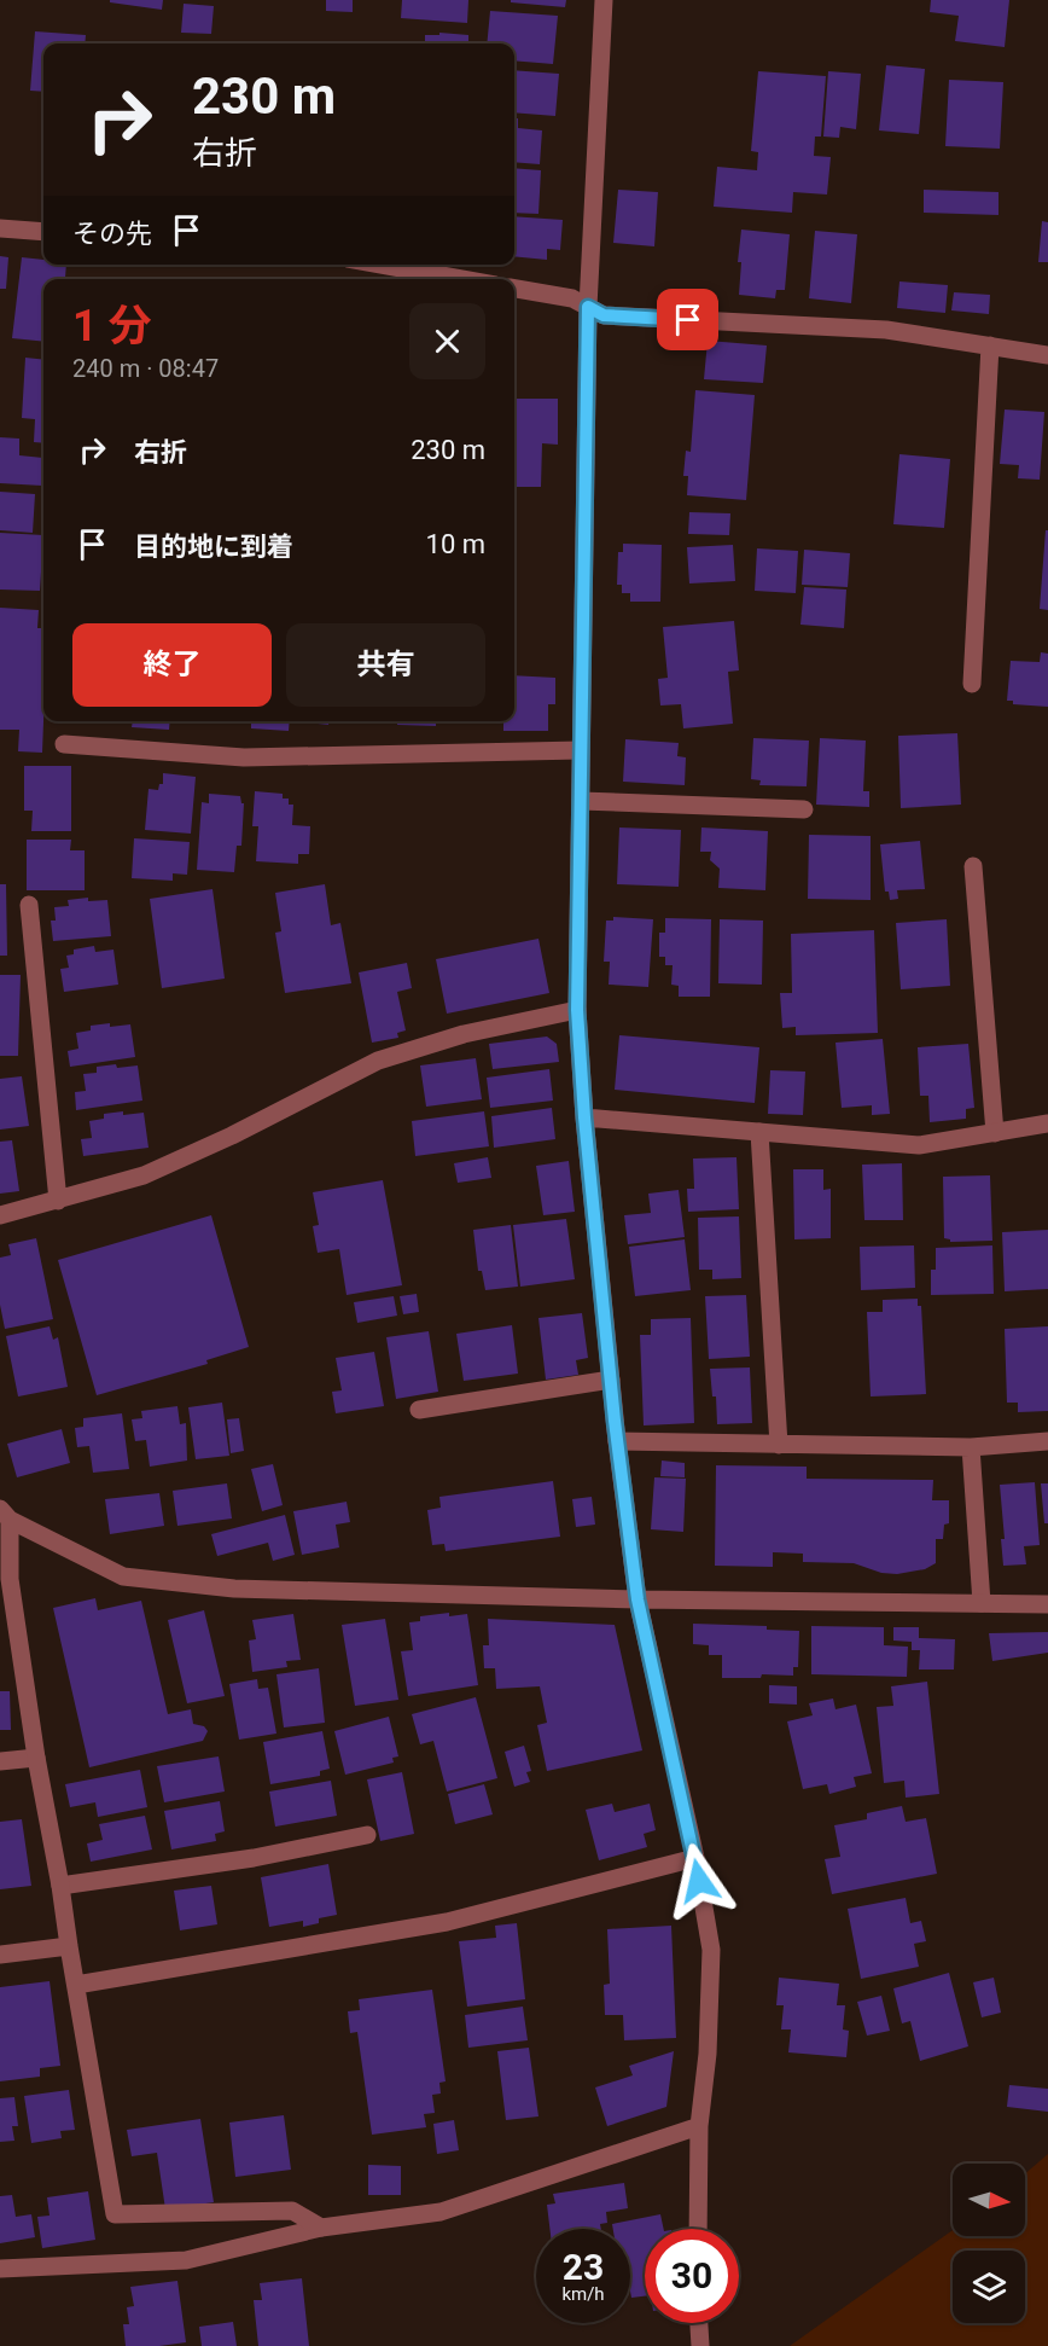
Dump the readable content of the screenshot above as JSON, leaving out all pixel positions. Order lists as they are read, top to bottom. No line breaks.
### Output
{"north":"right","page":{"turn":["230 m","右折"],"then":"その先","heading":["1 分","240 m · 08:47"],"list":[{"name":"右折","value":"230 m"},{"name":"目的地に到着","value":"10 m"}],"buttons":["終了","共有"],"speed":"23 km/h","limit":"30"}}
